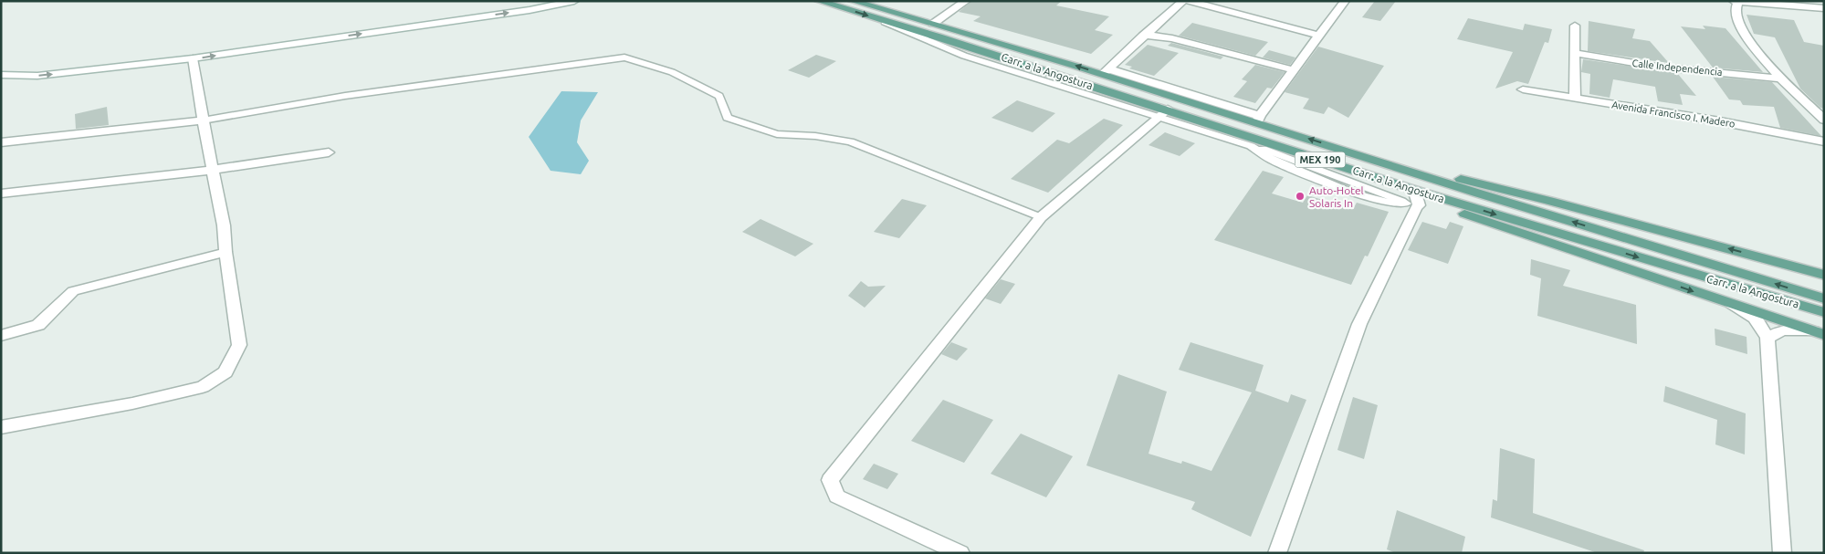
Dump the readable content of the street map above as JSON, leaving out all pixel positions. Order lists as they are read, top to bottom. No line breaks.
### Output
{"streets":{"main road":["Carr. a la Angostura","MEX 190"],"street":["Calle Independencia","Avenida Francisco I. Madero"]},"places":["Auto-Hotel Solaris In"]}
